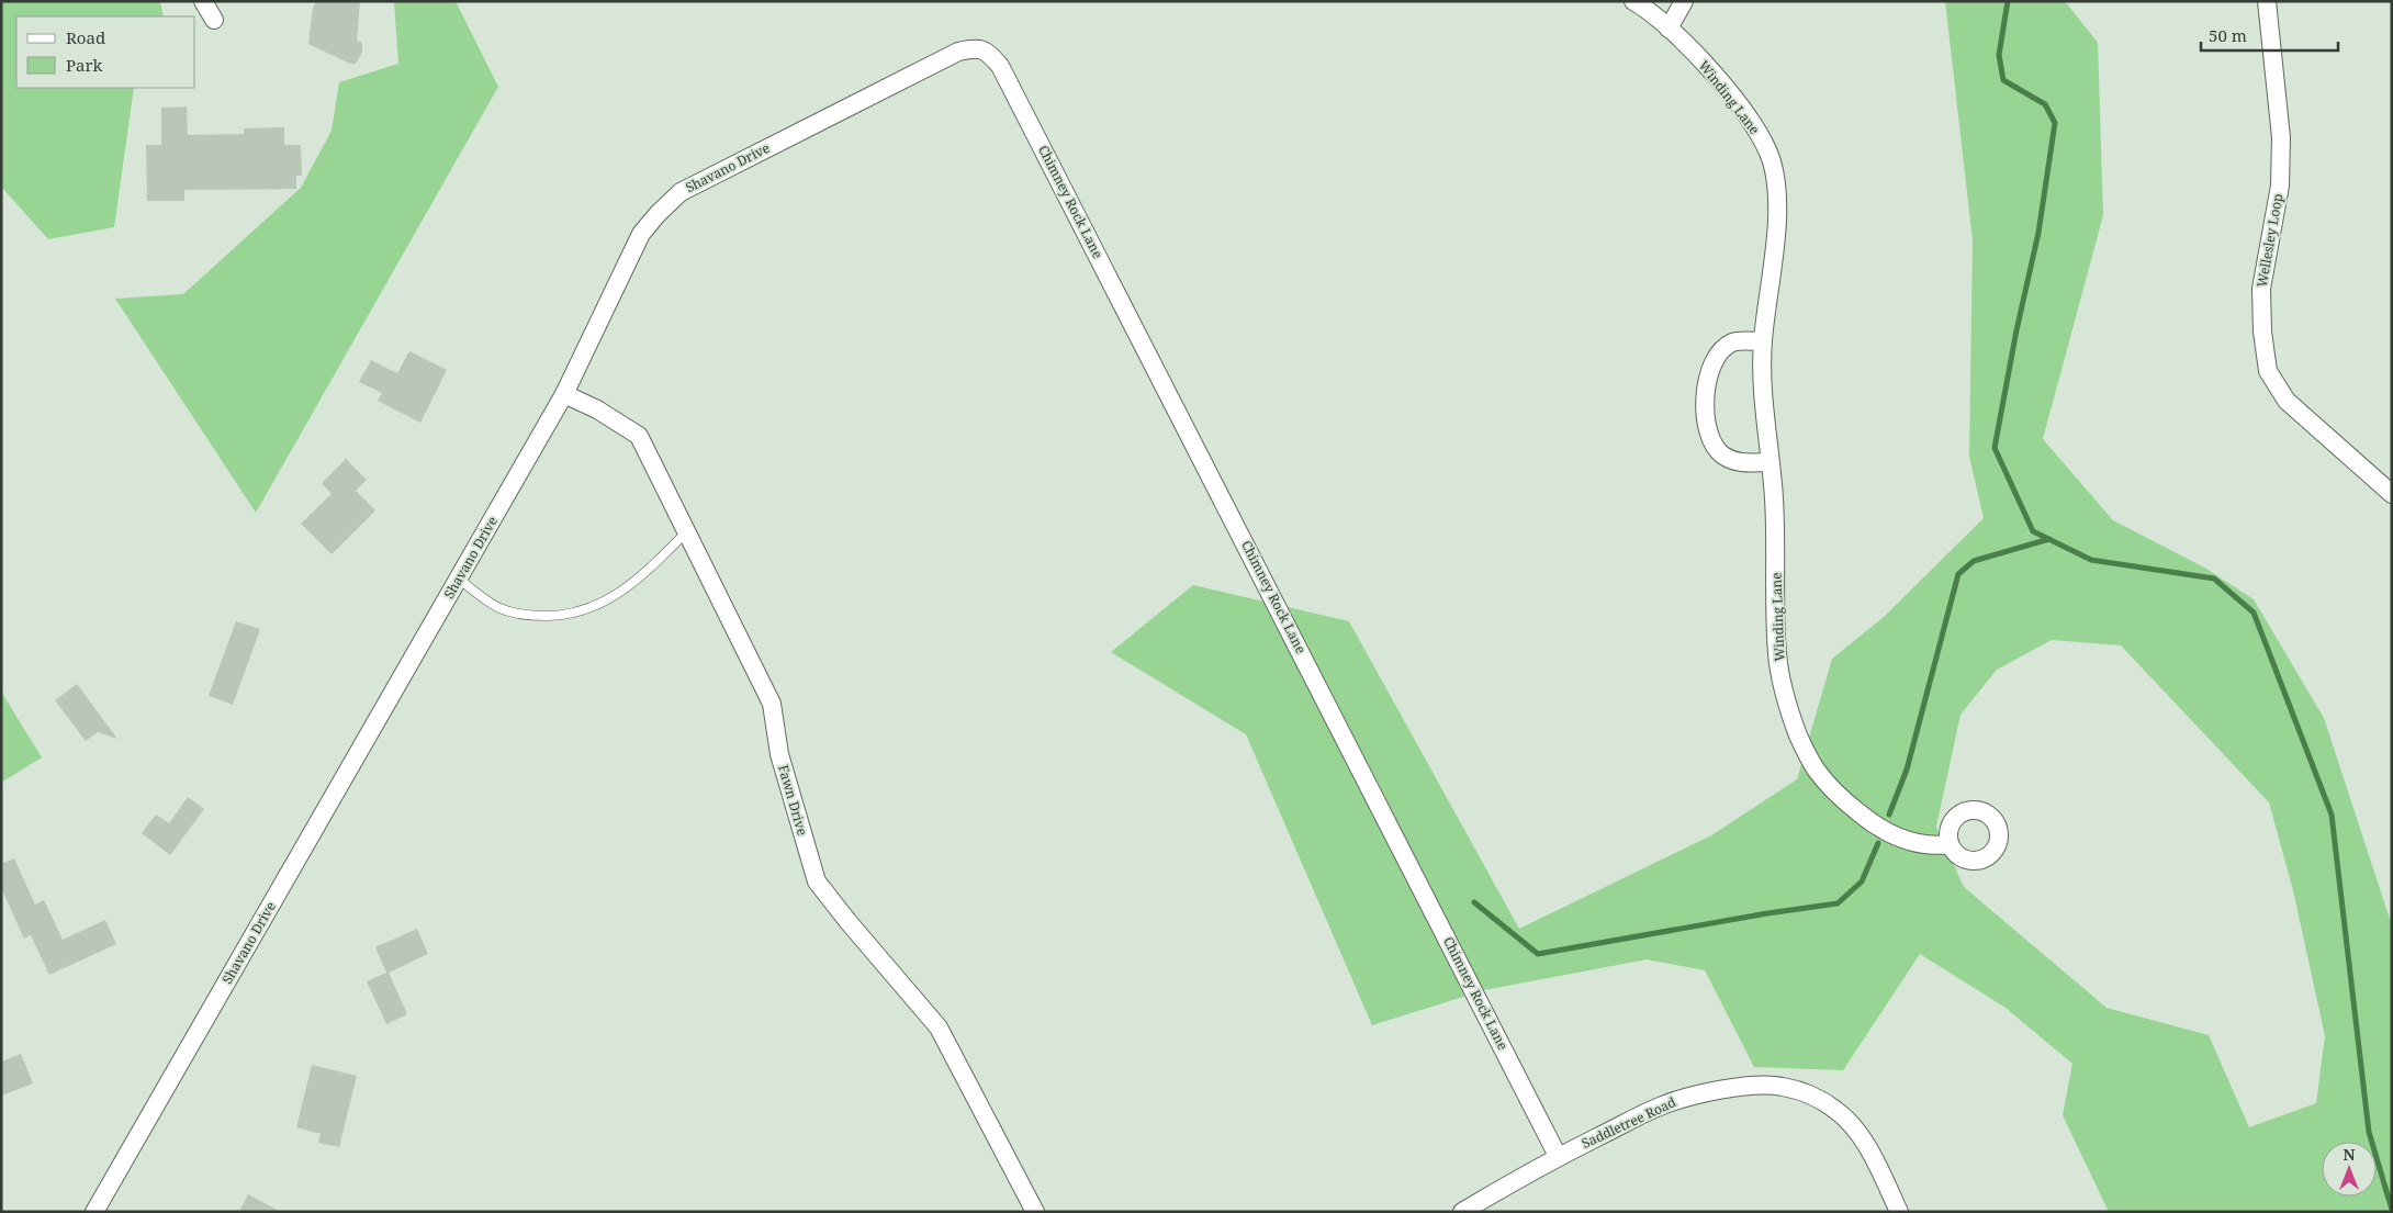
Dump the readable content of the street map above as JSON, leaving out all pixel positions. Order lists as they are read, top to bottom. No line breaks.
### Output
{"streets":{"street":["Winding Lane","Shavano Drive","Chimney Rock Lane","Wellesley Loop","Fawn Drive","Saddletree Road"]},"crossings":[["Shavano Drive","Chimney Rock Lane"],["Shavano Drive","Fawn Drive"],["Chimney Rock Lane","Saddletree Road"]],"legend":["Road","Park"],"scale_bar":"50 m","north":"top"}
